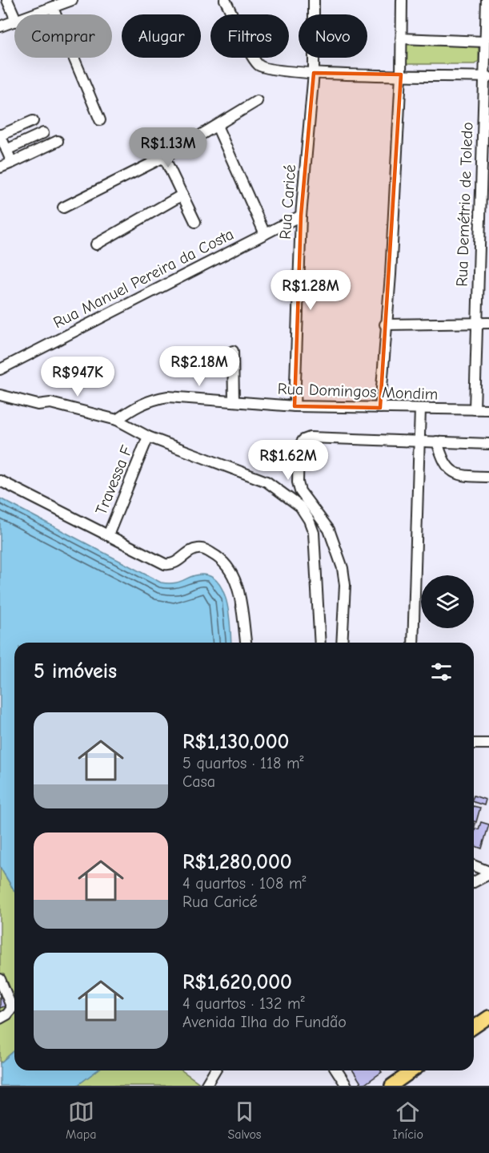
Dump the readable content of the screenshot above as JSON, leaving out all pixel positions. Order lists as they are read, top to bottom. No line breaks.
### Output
{"streets":{"street":["Rua Caricé","Rua Demétrio de Toledo","Rua Manuel Pereira da Costa","Rua Domingos Mondim","Travessa F"]},"crossings":[["Rua Caricé","Rua Manuel Pereira da Costa"],["Rua Caricé","Rua Domingos Mondim"],["Rua Demétrio de Toledo","Rua Domingos Mondim"]],"page":{"chip":["Comprar","Alugar","Filtros","Novo"],"price":["R$1.13M","R$1.28M","R$2.18M","R$947K","R$1.62M"],"heading":"5 imóveis","list":[{"name":"R$1,130,000","note":"5 quartos · 118 m² · Casa"},{"name":"R$1,280,000","note":"4 quartos · 108 m² · Rua Caricé"},{"name":"R$1,620,000","note":"4 quartos · 132 m² · Avenida Ilha do Fundão"}],"tabs":["Mapa","Salvos","Início"]}}
